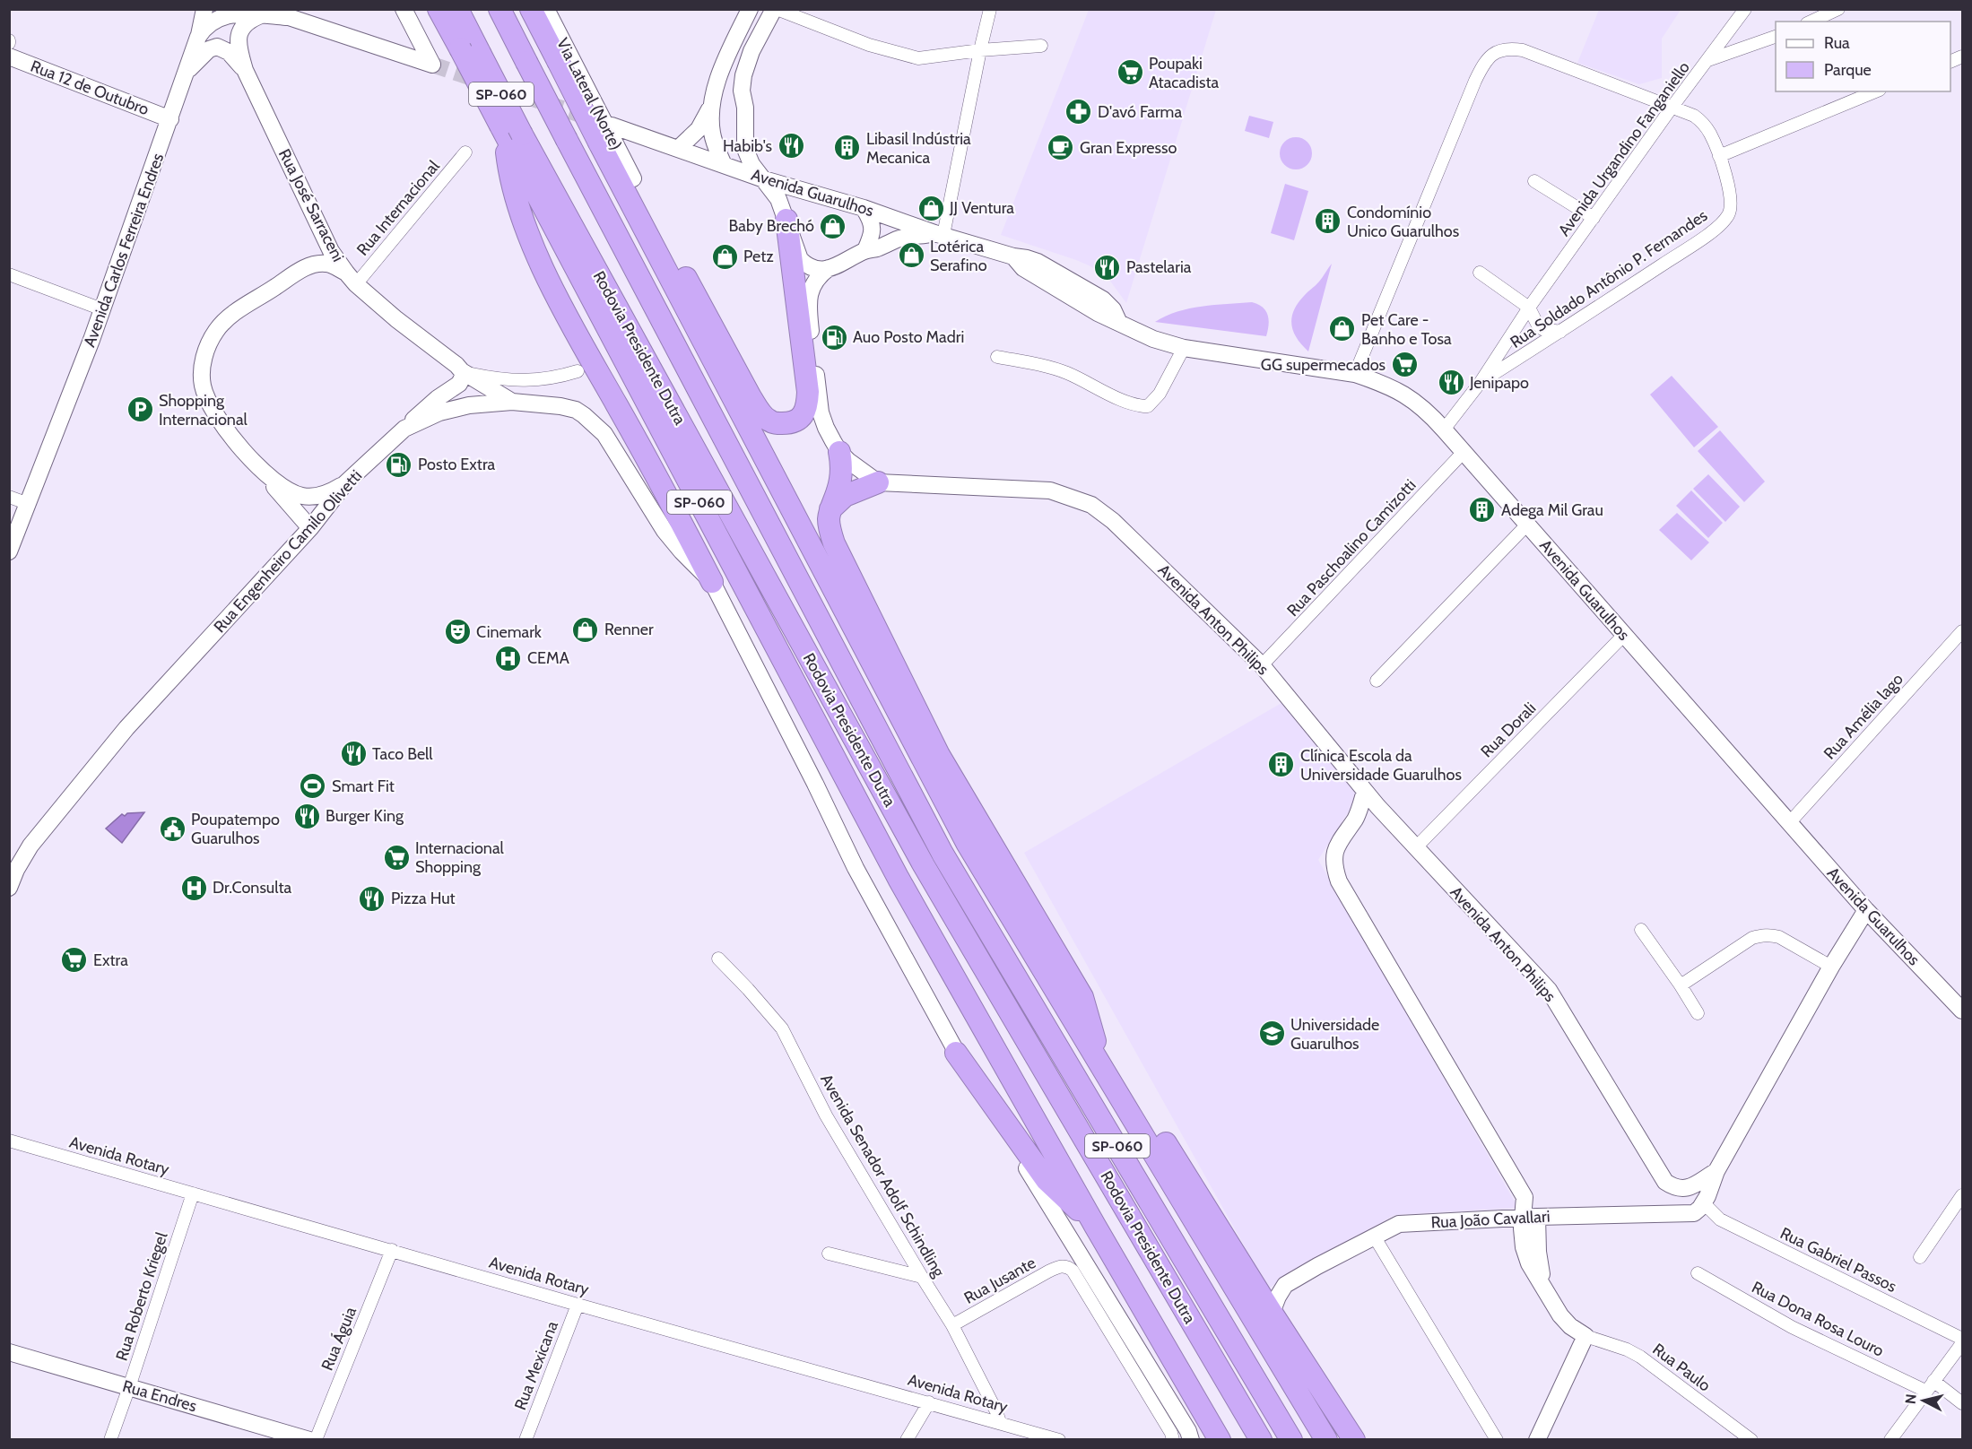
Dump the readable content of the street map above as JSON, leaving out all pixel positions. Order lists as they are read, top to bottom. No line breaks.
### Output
{"streets":{"highway":["SP-060","Rodovia Presidente Dutra"],"street":["Rua 12 de Outubro","Via Lateral (Norte)","Avenida Urgandino Fanganiello","Avenida Guarulhos","Rua José Sarraceni","Rua Internacional","Avenida Carlos Ferreira Endres","Rua Soldado Antônio P. Fernandes","Rua Paschoalino Camizotti","Rua Engenheiro Camilo Olivetti","Avenida Anton Philips","Rua Amélia lago","Rua Dorali","Avenida Rotary","Avenida Senador Adolf Schindling","Rua João Cavallari","Rua Gabriel Passos","Rua Jusante","Rua Roberto Kriegel","Rua Dona Rosa Louro","Rua Águia","Rua Mexicana","Rua Paulo","Rua Endres"]},"crossings":[["Rua 12 de Outubro","Avenida Carlos Ferreira Endres"],["Avenida Urgandino Fanganiello","Avenida Guarulhos"],["Avenida Urgandino Fanganiello","Rua Soldado Antônio P. Fernandes"],["Avenida Guarulhos","Rua Soldado Antônio P. Fernandes"],["Avenida Guarulhos","Rua Paschoalino Camizotti"],["Avenida Guarulhos","Rua Amélia lago"],["Avenida Guarulhos","Rua Dorali"],["Rua José Sarraceni","Rua Internacional"],["Rua José Sarraceni","Avenida Carlos Ferreira Endres"],["Rua José Sarraceni","Rua Engenheiro Camilo Olivetti"],["Rua Paschoalino Camizotti","Avenida Anton Philips"],["Avenida Anton Philips","Rua Dorali"],["Avenida Rotary","Avenida Senador Adolf Schindling"],["Avenida Rotary","Rua Roberto Kriegel"],["Avenida Rotary","Rua Águia"],["Avenida Rotary","Rua Mexicana"],["Avenida Senador Adolf Schindling","Rua Jusante"],["Rua Roberto Kriegel","Rua Endres"]],"places":{"supermarket":["Poupaki Atacadista","GG supermecados","Internacional Shopping","Extra"],"pharmacy":["D'avó Farma"],"restaurant":["Habib's","Pastelaria","Jenipapo","Taco Bell","Burger King","Pizza Hut"],"building":["Libasil Indústria Mecanica","Condomínio Unico Guarulhos","Adega Mil Grau","Clínica Escola da Universidade Guarulhos"],"cafe":["Gran Expresso"],"shop":["JJ Ventura","Baby Brechó","Lotérica Serafino","Petz","Pet Care - Banho e Tosa","Renner"],"fuel station":["Auo Posto Madri","Posto Extra"],"parking":["Shopping Internacional"],"theatre":["Cinemark"],"hospital":["CEMA","Dr.Consulta"],"sports":["Smart Fit"],"public building":["Poupatempo Guarulhos"],"school or university":["Universidade Guarulhos"]},"legend":["Rua","Parque"],"north":"left"}
